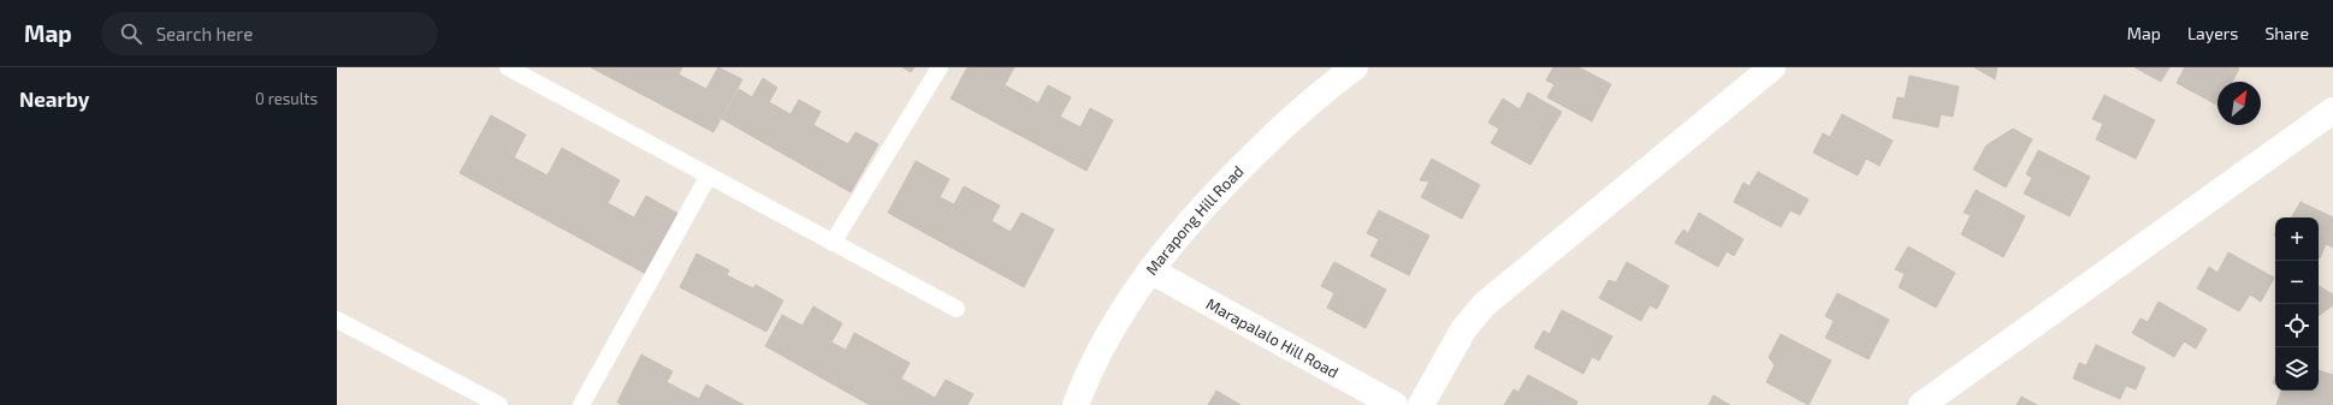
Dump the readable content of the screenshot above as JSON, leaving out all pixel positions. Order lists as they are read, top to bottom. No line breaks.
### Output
{"streets":{"street":["Marapong Hill Road","Marapalalo Hill Road"]},"crossings":[["Marapong Hill Road","Marapalalo Hill Road"]],"north":"top right","page":{"header":"Map","search":"Search here","nav":["Map","Layers","Share"],"heading":["Nearby","0 results"],"map_buttons":["+","−"]}}
